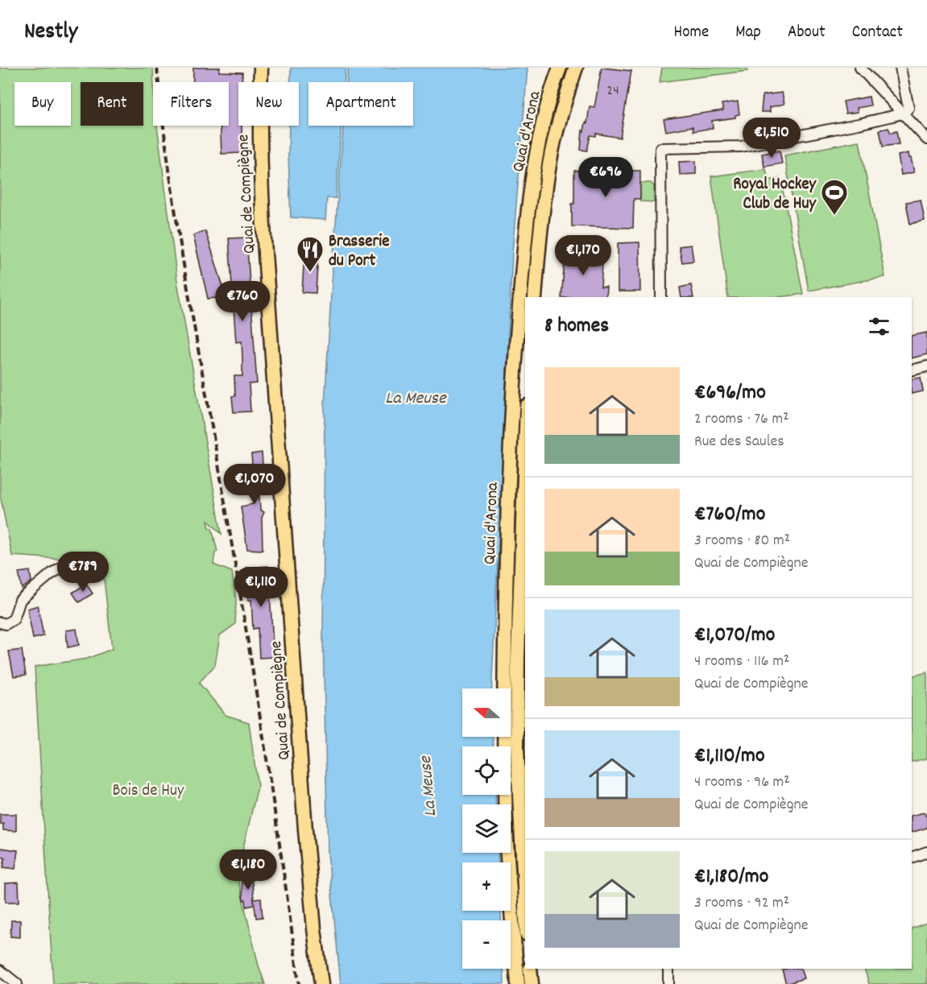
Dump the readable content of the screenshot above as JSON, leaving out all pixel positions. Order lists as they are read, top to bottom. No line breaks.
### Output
{"streets":{"main road":["Quai d'Arona","Quai de Compiègne"]},"water":["La Meuse"],"parks":["Bois de Huy"],"places":{"sports":["Royal Hockey Club de Huy"],"restaurant":["Brasserie du Port"]},"house_numbers":["24"],"north":"left","page":{"header":"Nestly","nav":["Home","Map","About","Contact"],"chip":["Buy","Rent","Filters","New","Apartment"],"price":["€1,510","€696","€1,170","€760","€1,070","€789","€1,110","€1,180"],"heading":"8 homes","list":[{"name":"€696/mo","note":"2 rooms · 76 m² · Rue des Saules"},{"name":"€760/mo","note":"3 rooms · 80 m² · Quai de Compiègne"},{"name":"€1,070/mo","note":"4 rooms · 116 m² · Quai de Compiègne"},{"name":"€1,110/mo","note":"4 rooms · 96 m² · Quai de Compiègne"},{"name":"€1,180/mo","note":"3 rooms · 92 m² · Quai de Compiègne"}],"map_buttons":["+","−"]}}
